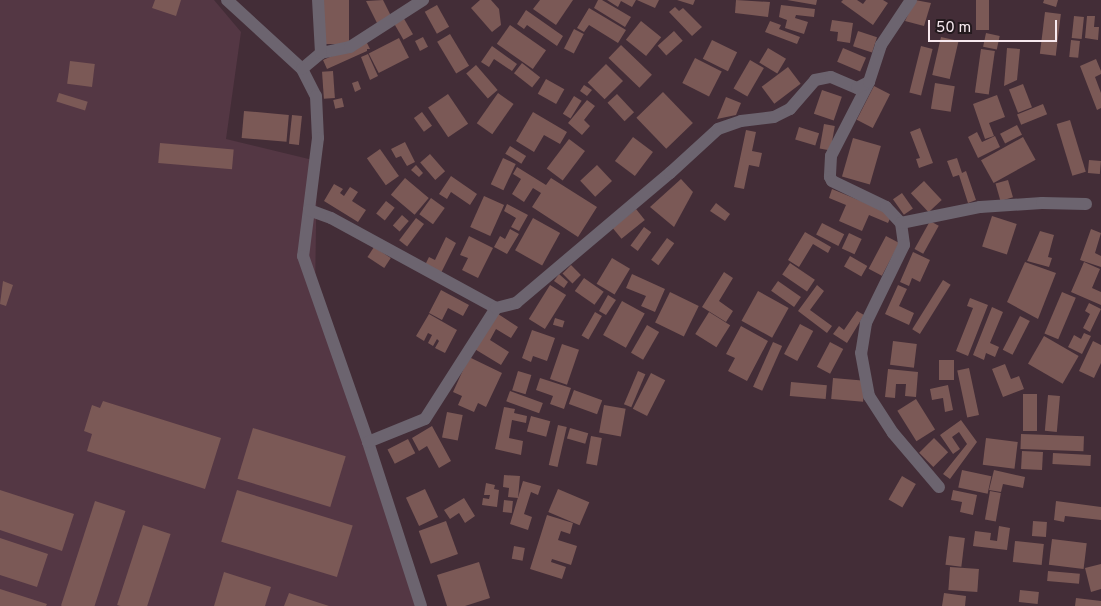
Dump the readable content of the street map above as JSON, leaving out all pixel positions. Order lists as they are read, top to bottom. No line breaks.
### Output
{"scale_bar":"50 m"}
